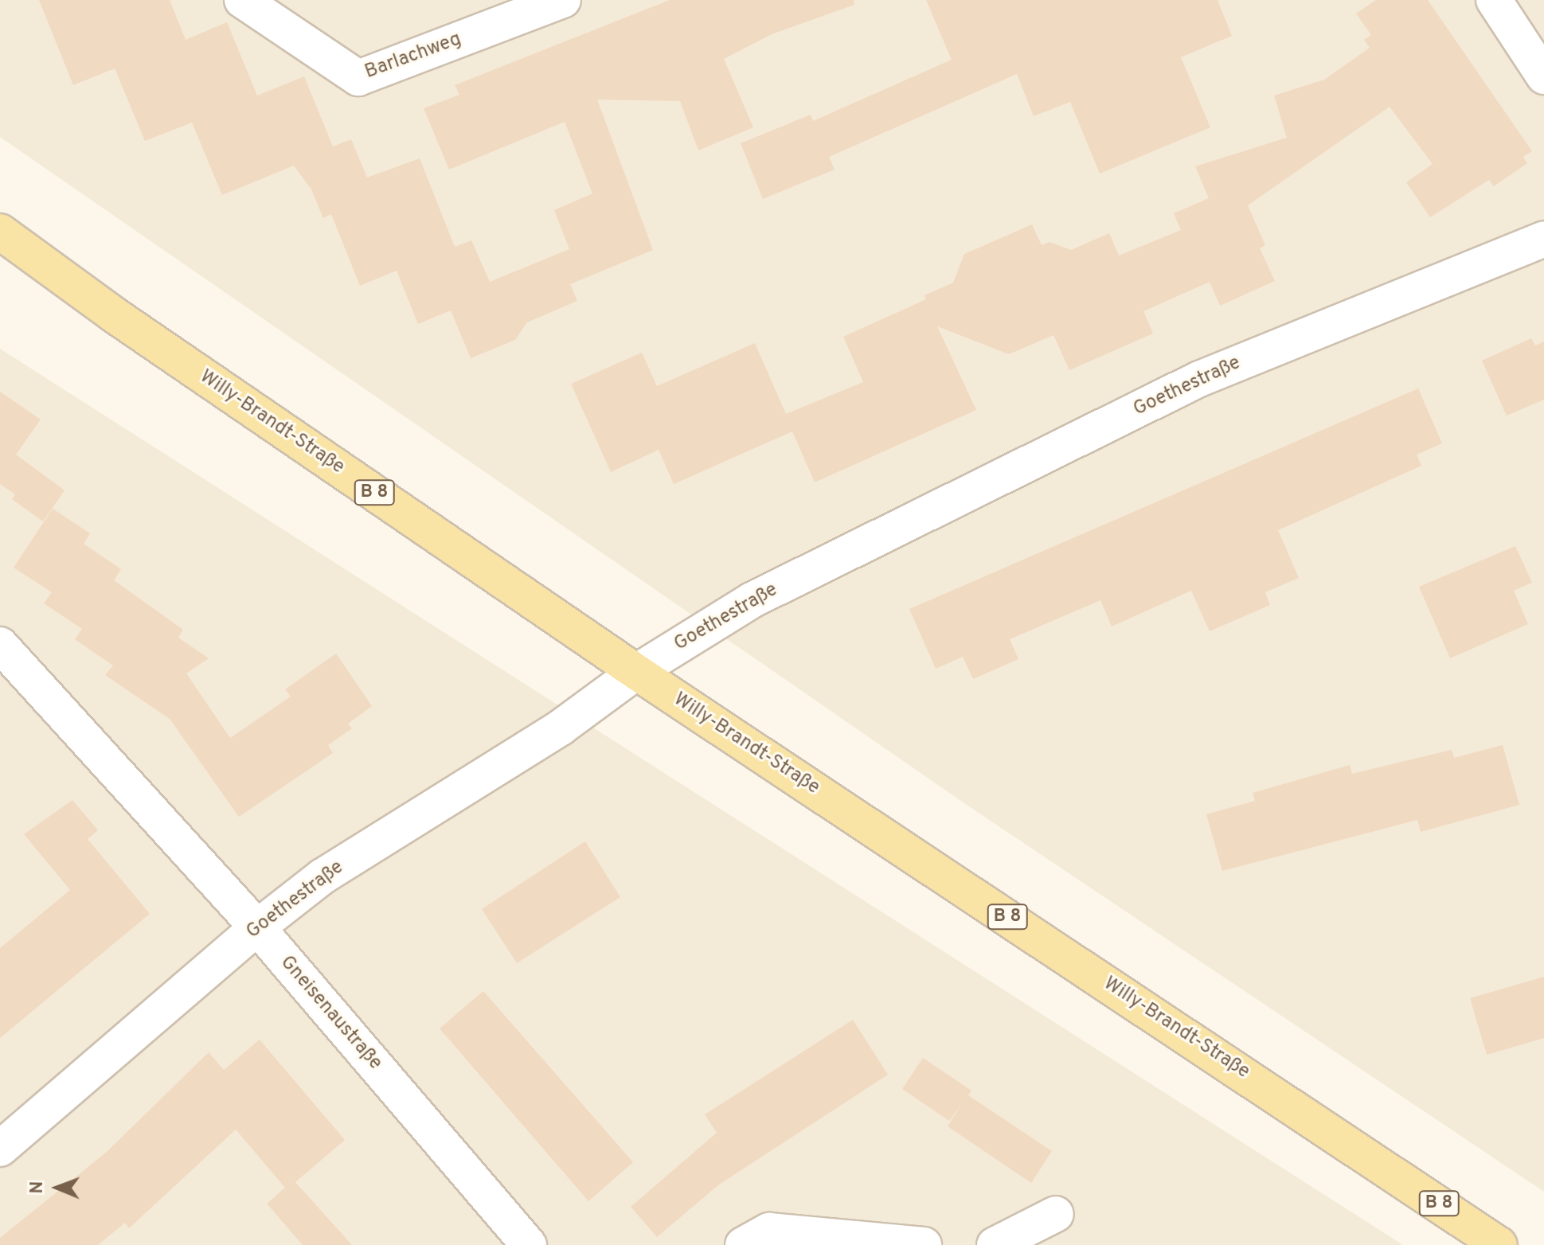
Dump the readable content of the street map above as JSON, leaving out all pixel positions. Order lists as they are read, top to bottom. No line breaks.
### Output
{"streets":{"main road":["Willy-Brandt-Straße","B 8"],"street":["Barlachweg","Goethestraße","Gneisenaustraße"]},"crossings":[["Goethestraße","Willy-Brandt-Straße"],["Goethestraße","Gneisenaustraße"]],"north":"left"}
